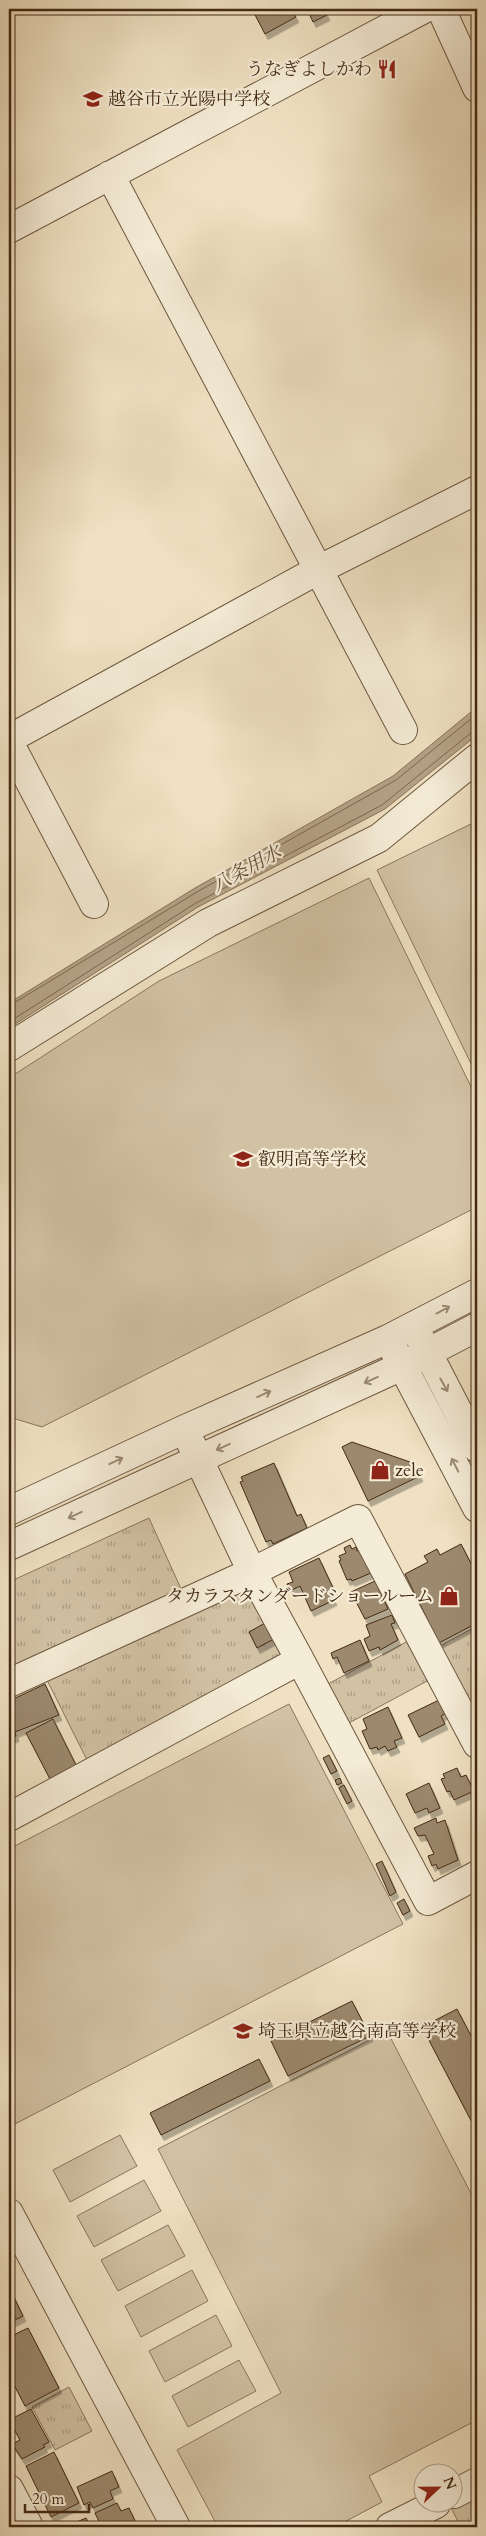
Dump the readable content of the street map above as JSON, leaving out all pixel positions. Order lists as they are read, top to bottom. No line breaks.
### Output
{"water":["八条用水"],"places":{"restaurant":["うなぎよしかわ"],"school or university":["越谷市立光陽中学校","叡明高等学校","埼玉県立越谷南高等学校"],"shop":["zele","タカラスタンダードショールーム"]},"scale_bar":"20 m","north":"right"}
